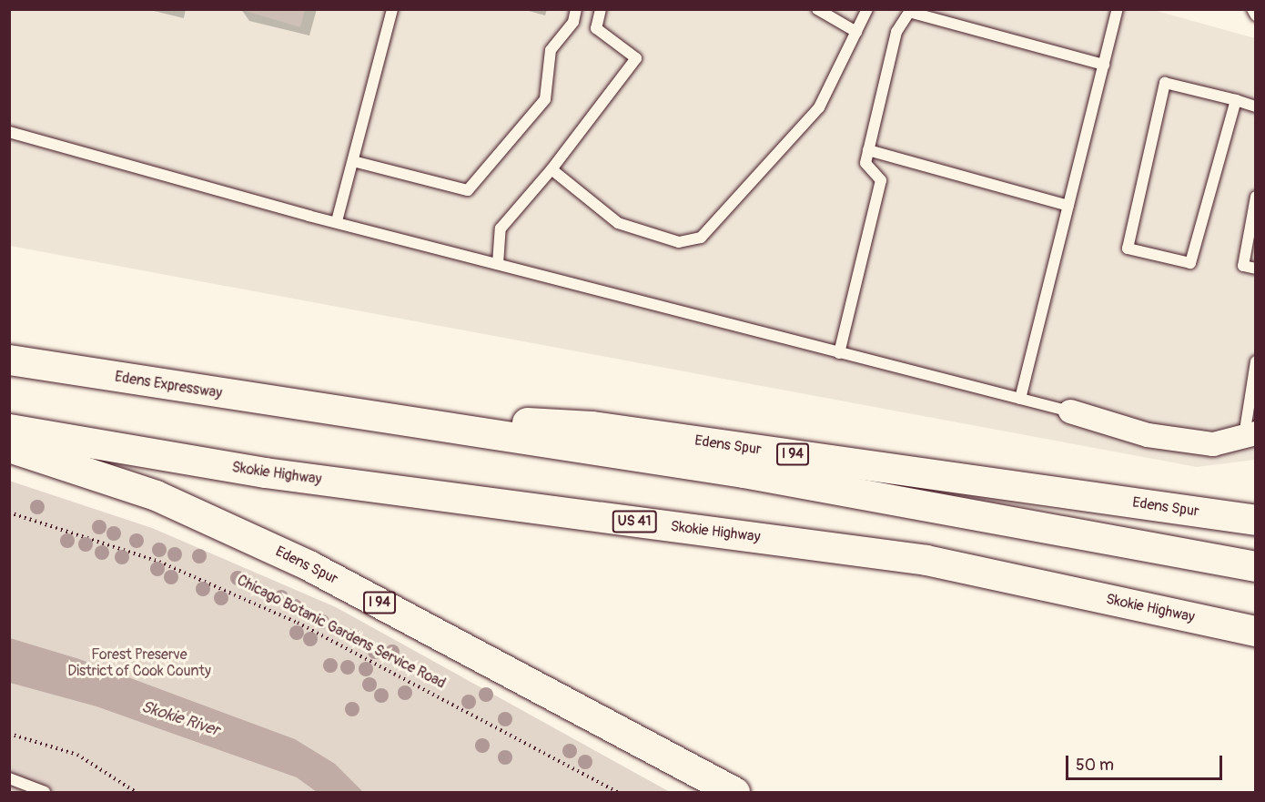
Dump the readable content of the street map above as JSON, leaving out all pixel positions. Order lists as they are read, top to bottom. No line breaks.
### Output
{"streets":{"highway":["Edens Expressway","Edens Spur","I 94","Skokie Highway","US 41"],"path":["Chicago Botanic Gardens Service Road"]},"crossings":[["Edens Expressway","Edens Spur"]],"water":["Skokie River"],"parks":["Forest Preserve District of Cook County"],"scale_bar":"50 m"}
